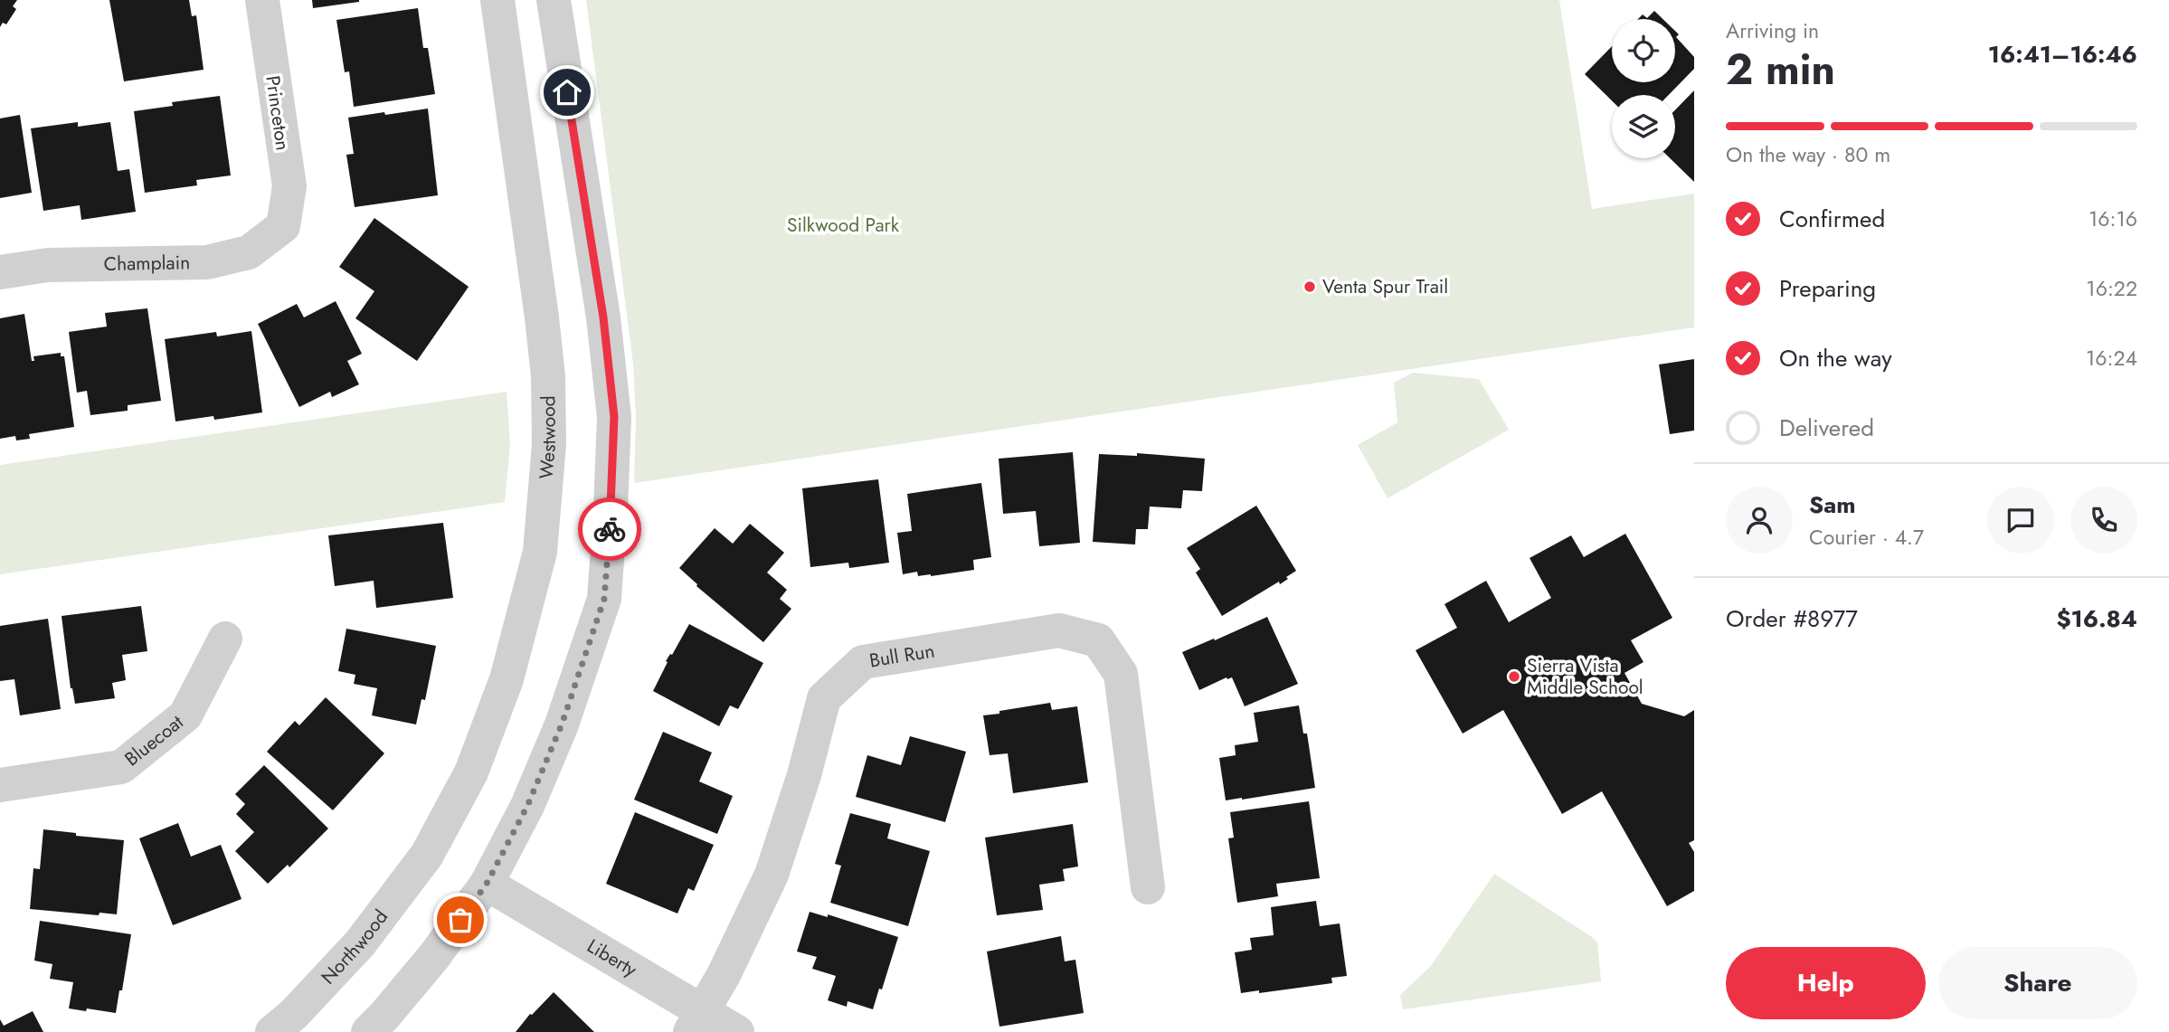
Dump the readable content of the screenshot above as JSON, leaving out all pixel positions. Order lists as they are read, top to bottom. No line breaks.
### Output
{"streets":{"street":["Princeton","Champlain","Westwood","Bull Run","Bluecoat","Northwood","Liberty"]},"crossings":[["Princeton","Champlain"],["Westwood","Northwood"],["Bull Run","Liberty"]],"parks":["Silkwood Park"],"places":["Venta Spur Trail","Sierra Vista Middle School"],"page":{"heading":["2 min","Arriving in","16:41–16:46"],"panel":["Sam","Courier · 4.7","Order #8977","$16.84"],"bar":"On the way · 80 m","list":[["Confirmed","16:16"],["Preparing","16:22"],["On the way","16:24"],"Delivered"],"buttons":["Help","Share"]}}
